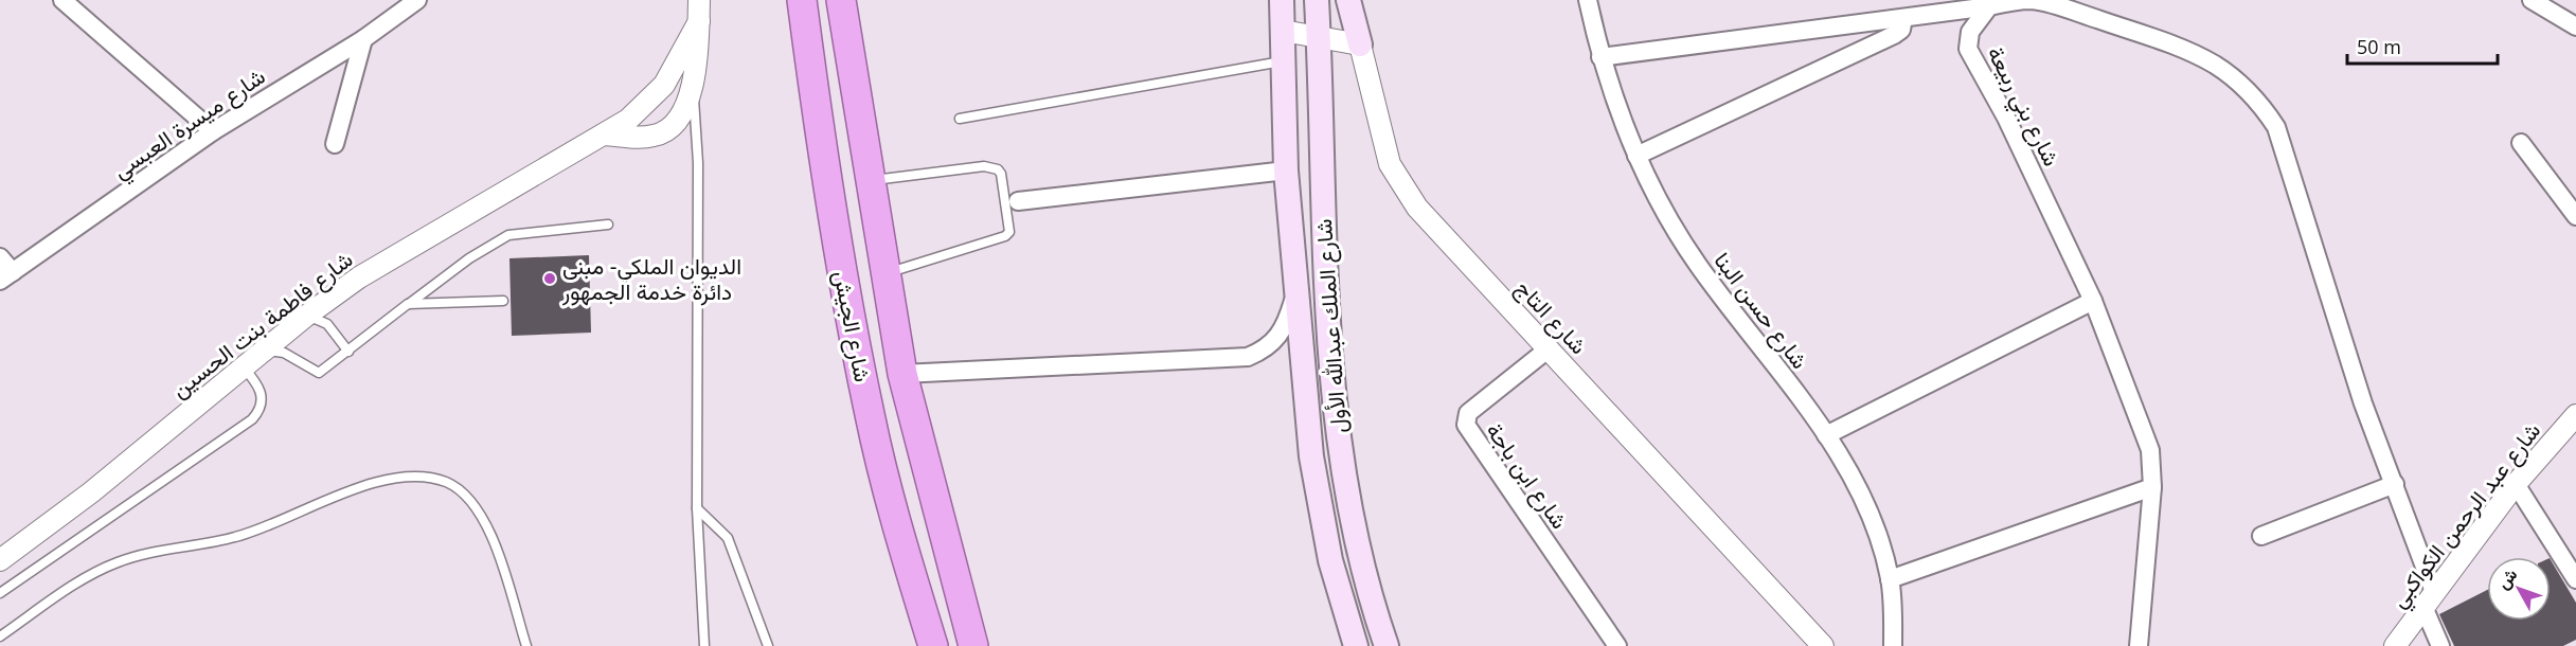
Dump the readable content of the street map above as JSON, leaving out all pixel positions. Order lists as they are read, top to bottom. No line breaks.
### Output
{"streets":{"highway":["شارع الجيش"],"main road":["شارع الملك عبدالله الأول"],"street":["شارع بني ربيعة","شارع ميسرة العبسي","شارع حسن البنا","شارع التاج","شارع فاطمة بنت الحسين","شارع ابن باجة","شارع عبد الرحمن الكواكبي"]},"crossings":[["شارع التاج","شارع ابن باجة"]],"places":["الديوان الملكي- مبنى دائرة خدمة الجمهور"],"scale_bar":"50 m","north":"top left"}
